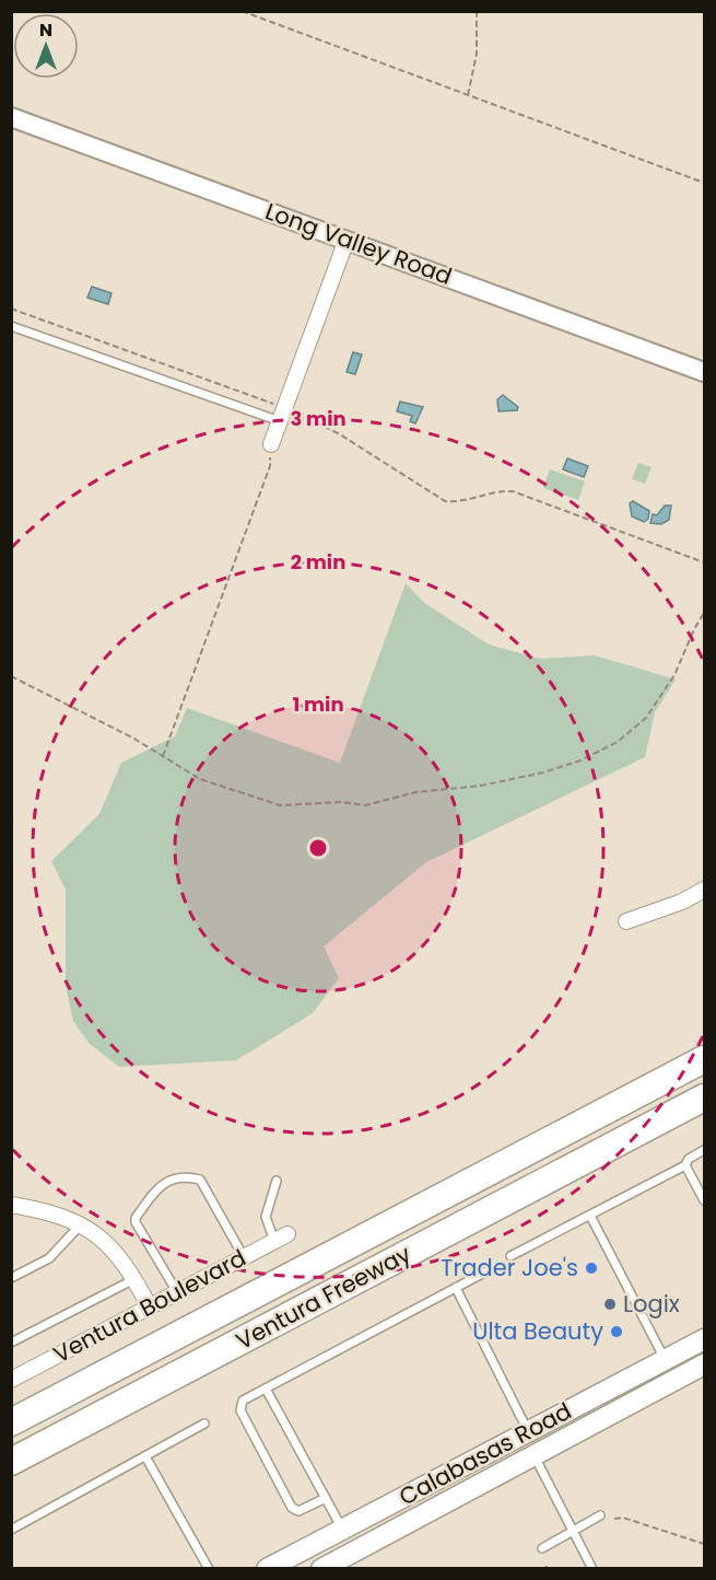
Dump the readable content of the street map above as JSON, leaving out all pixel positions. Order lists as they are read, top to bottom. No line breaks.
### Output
{"streets":{"highway":["Ventura Freeway"],"main road":["Calabasas Road"],"street":["Long Valley Road","Ventura Boulevard"]},"places":["Trader Joe's","Logix","Ulta Beauty"],"north":"top","rings":["3 min","2 min","1 min"]}
